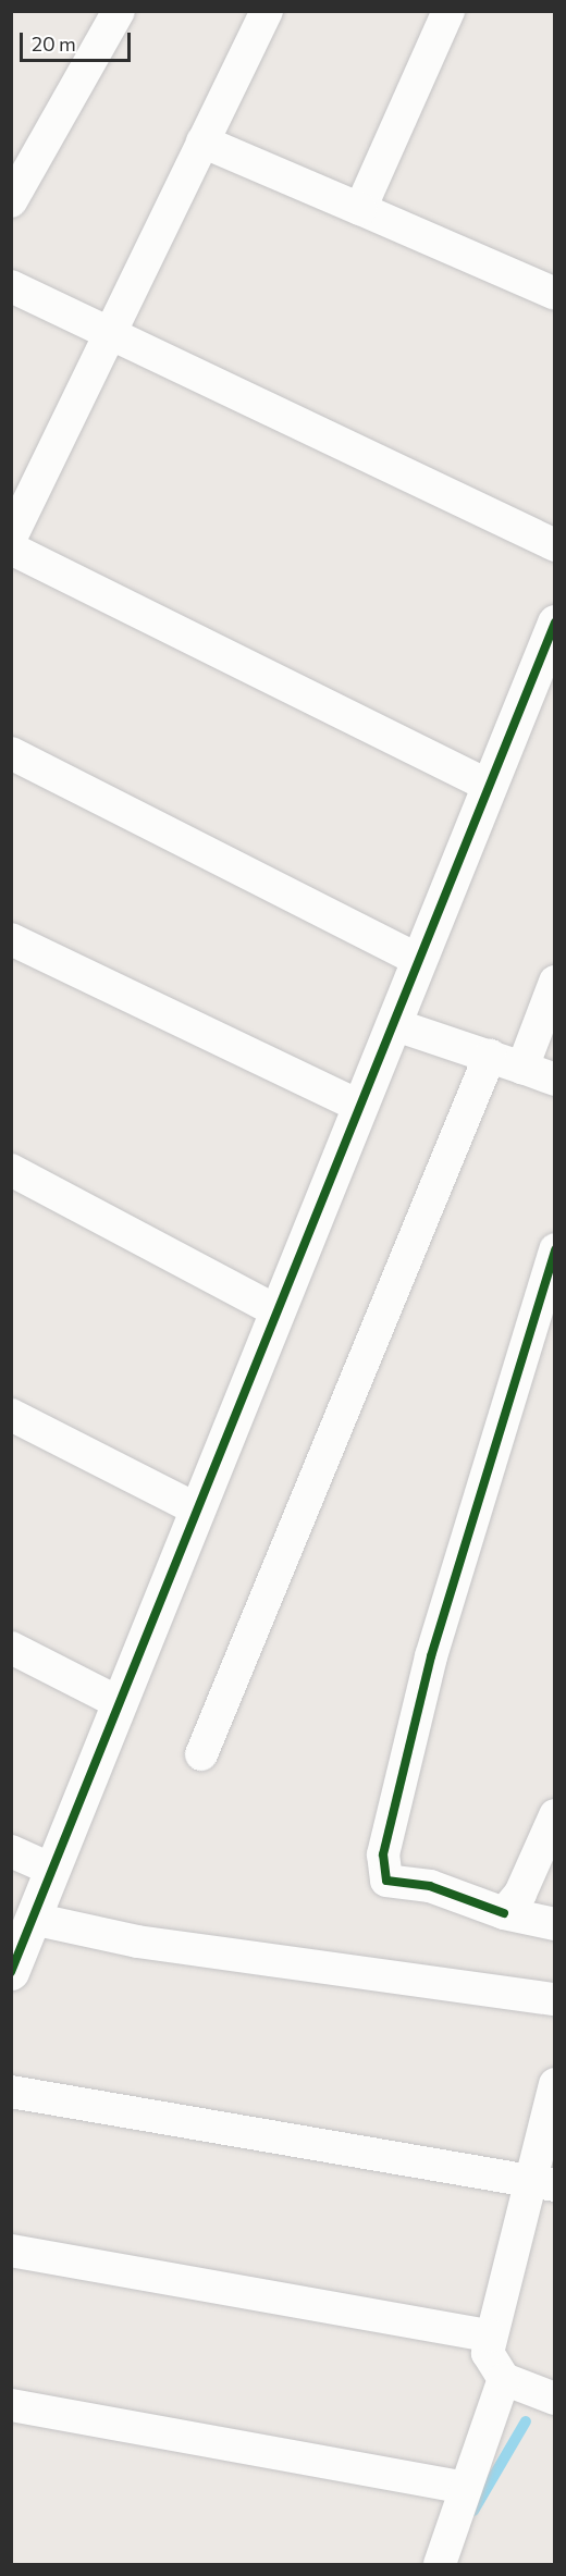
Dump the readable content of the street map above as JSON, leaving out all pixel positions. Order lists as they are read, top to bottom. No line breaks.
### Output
{"scale_bar":"20 m"}
